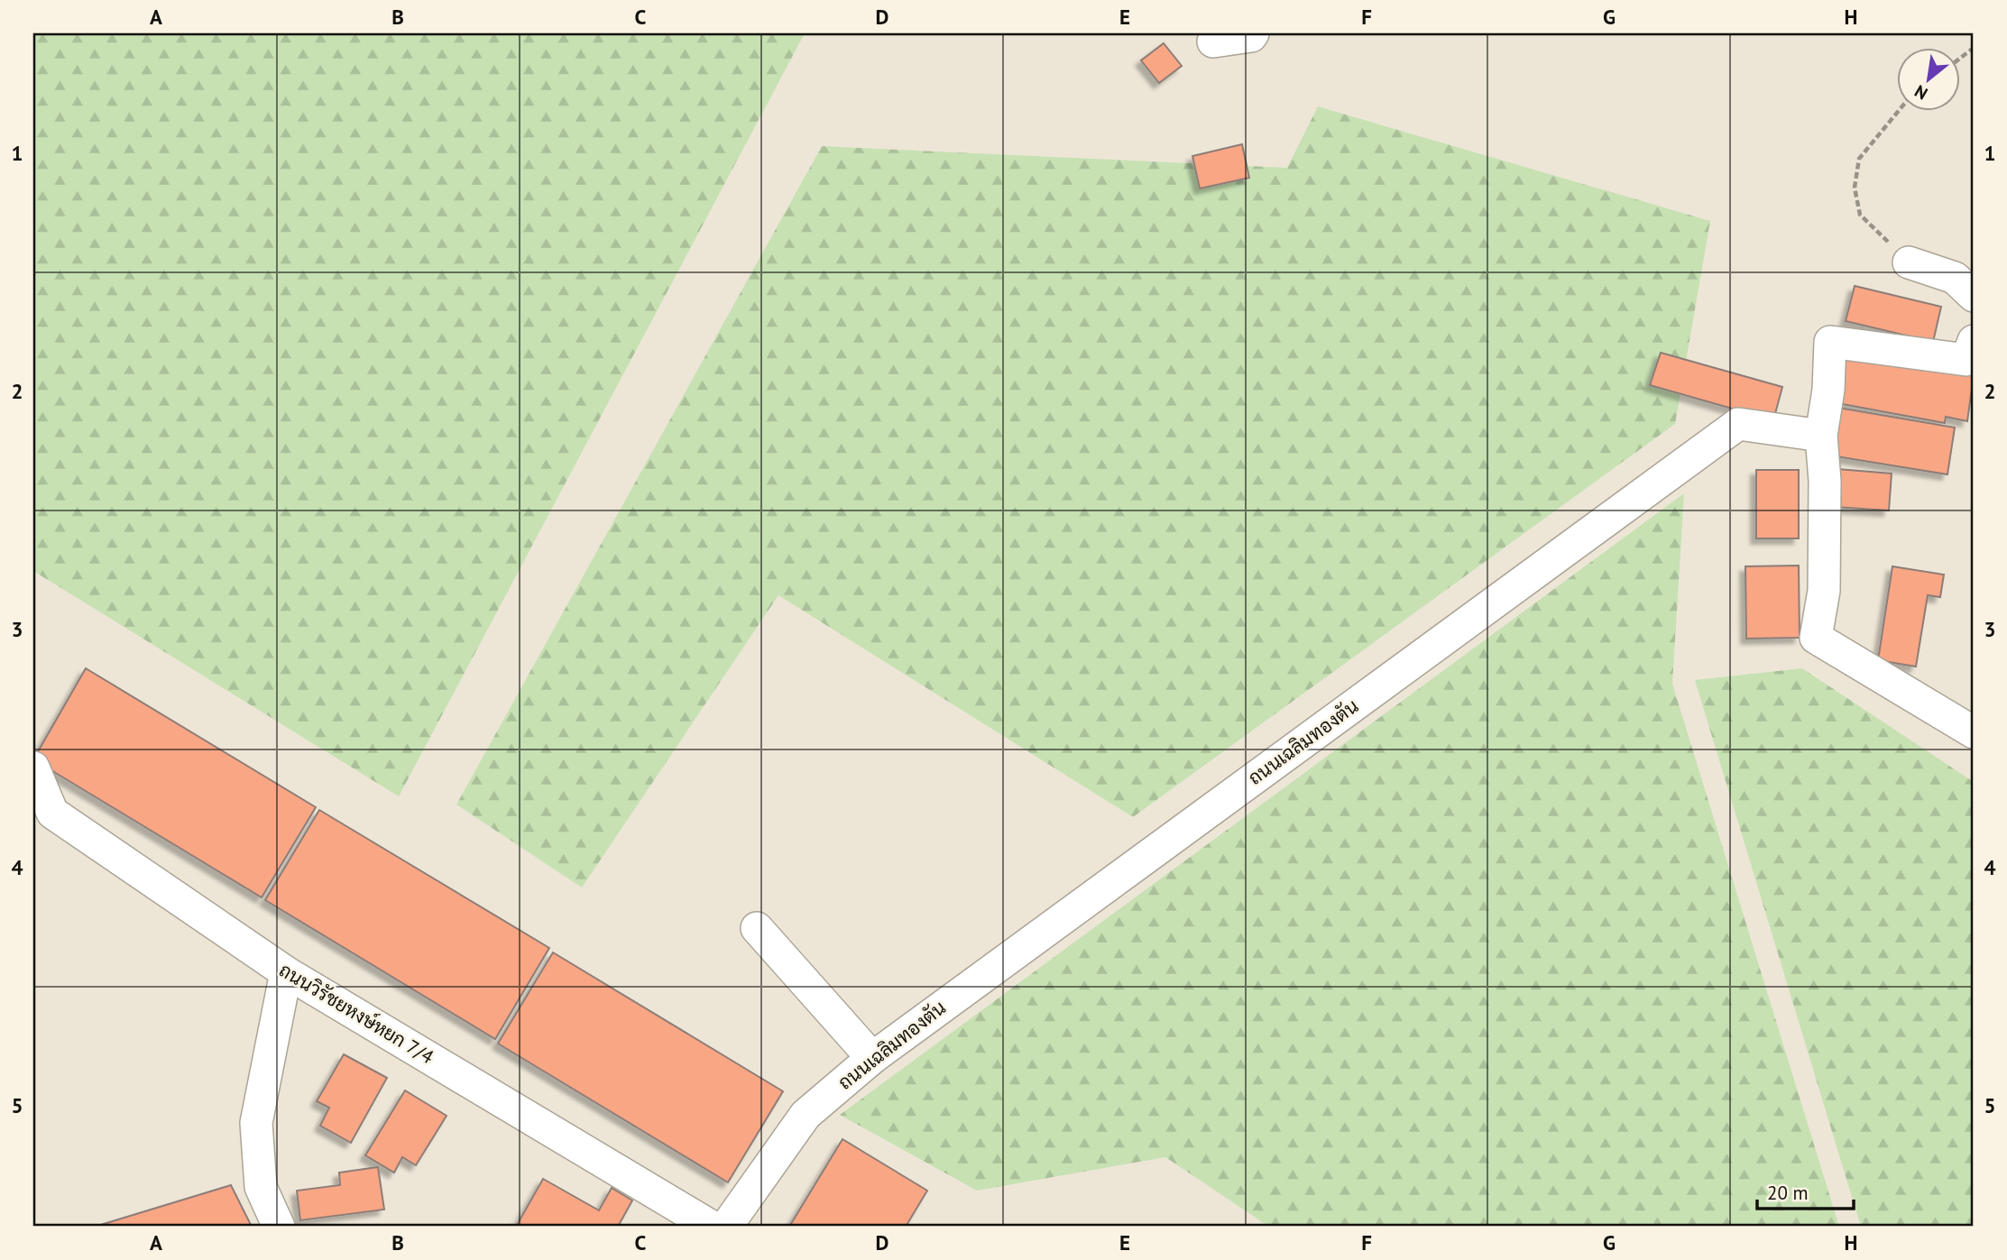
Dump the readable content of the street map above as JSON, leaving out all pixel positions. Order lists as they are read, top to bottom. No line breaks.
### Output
{"streets":{"street":["ถนนเฉลิมทองตัน","ถนนวิรัชยหงษ์หยก 7/4"]},"scale_bar":"20 m","north":"bottom left","grid":{"columns":["A","B","C","D","E","F","G","H"],"rows":["1","2","3","4","5"]}}
